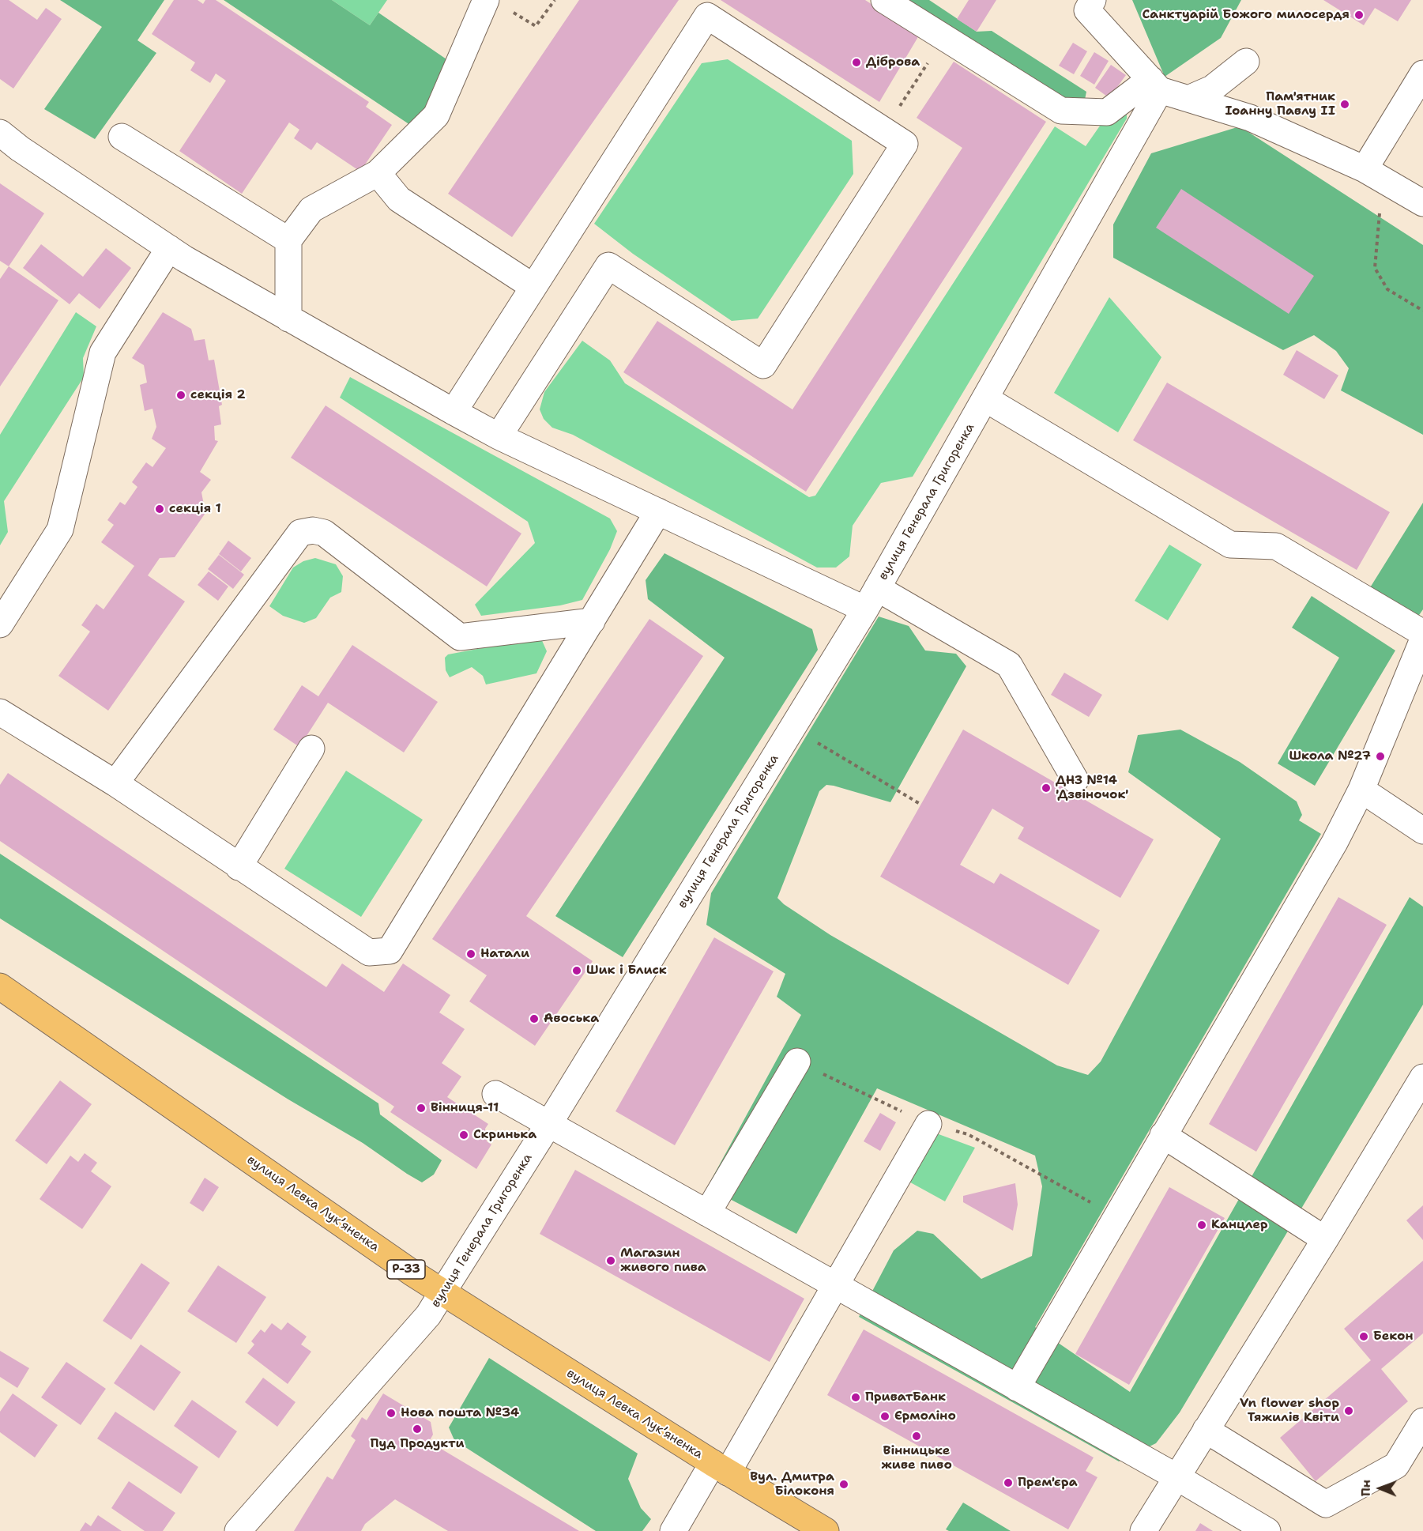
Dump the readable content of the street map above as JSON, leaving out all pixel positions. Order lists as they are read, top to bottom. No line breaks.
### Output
{"streets":{"main road":["вулиця Левка Лукʼяненка","Р-33"],"street":["вулиця Генерала Григоренка"]},"crossings":[["вулиця Генерала Григоренка","вулиця Левка Лукʼяненка"]],"places":["Санктуарій Божого милосердя","Діброва","Пам'ятник Іоанну Павлу ІІ","секція 2","секція 1","Школа №27","ДНЗ №14 'Дзвіночок'","Натали","Шик і Блиск","Авоська","Вінниця-11","Скринька","Канцлер","Магазин живого пива","Бекон","ПриватБанк","Vn flower shop Тяжилів Квіти","Нова пошта №34","Єрмоліно","Пуд Продукти","Вінницьке живе пиво","Прем'єра","Вул. Дмитра Білоконя"],"north":"left"}
